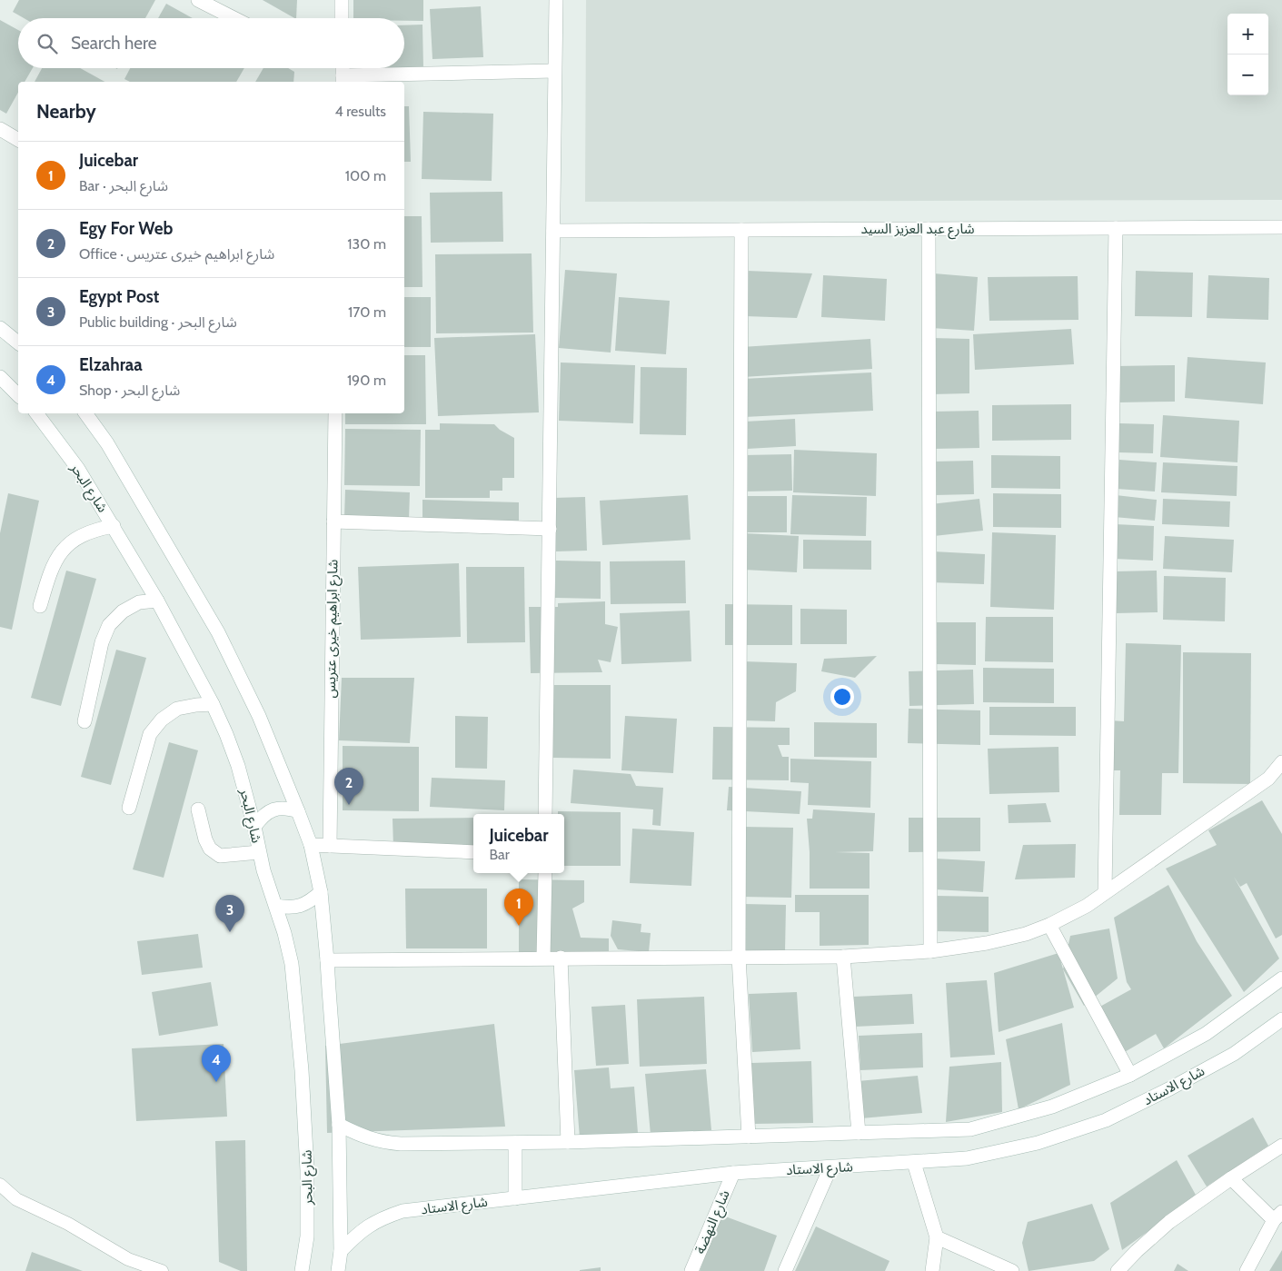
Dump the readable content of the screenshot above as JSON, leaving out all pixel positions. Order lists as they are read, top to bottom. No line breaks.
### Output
{"streets":{"street":["شارع عبد العزيز السيد","شارع البحر","شارع ابراهيم خيرى عتريس","شارع الاستاد","شارع النهضة"]},"crossings":[["شارع الاستاد","شارع النهضة"]],"page":{"map_buttons":["+","−"],"search":"Search here","heading":["Nearby","4 results"],"list":[{"mark":"1","name":"Juicebar","note":"Bar · شارع البحر","value":"100 m"},{"mark":"2","name":"Egy For Web","note":"Office · شارع ابراهيم خيرى عتريس","value":"130 m"},{"mark":"3","name":"Egypt Post","note":"Public building · شارع البحر","value":"170 m"},{"mark":"4","name":"Elzahraa","note":"Shop · شارع البحر","value":"190 m"}],"pins":["2","1","3","4"],"popup":["Juicebar","Bar"]}}
